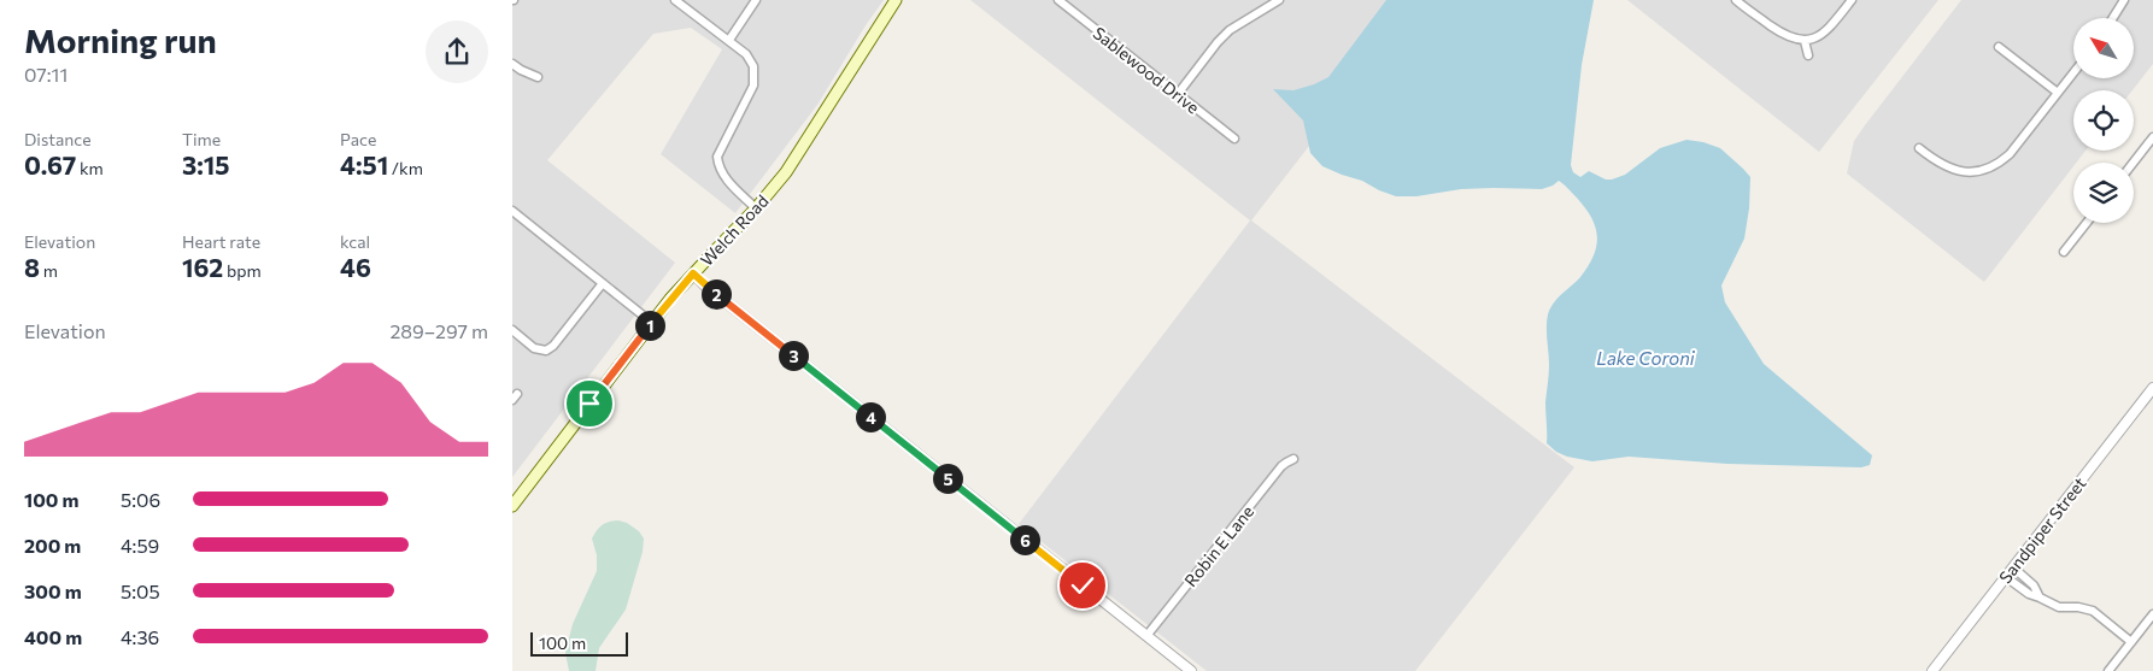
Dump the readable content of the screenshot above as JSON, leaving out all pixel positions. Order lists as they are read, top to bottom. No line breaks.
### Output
{"streets":{"main road":["Welch Road"],"street":["Sablewood Drive","Sandpiper Street","Robin E Lane"]},"water":["Lake Coroni"],"scale_bar":"100 m","north":"top left","page":{"heading":["Morning run","07:11"],"stats":[["Distance","0.67 km"],["Time","3:15"],["Pace","4:51 /km"],["Elevation","8 m"],["Heart rate","162 bpm"],["kcal","46"]],"pins":["2","1","3","4","5","6"],"chart":["Elevation","289–297 m"],"list":[{"name":"100 m","note":"5:06"},{"name":"200 m","note":"4:59"},{"name":"300 m","note":"5:05"},{"name":"400 m","note":"4:36"}],"scale":"100 m"}}
